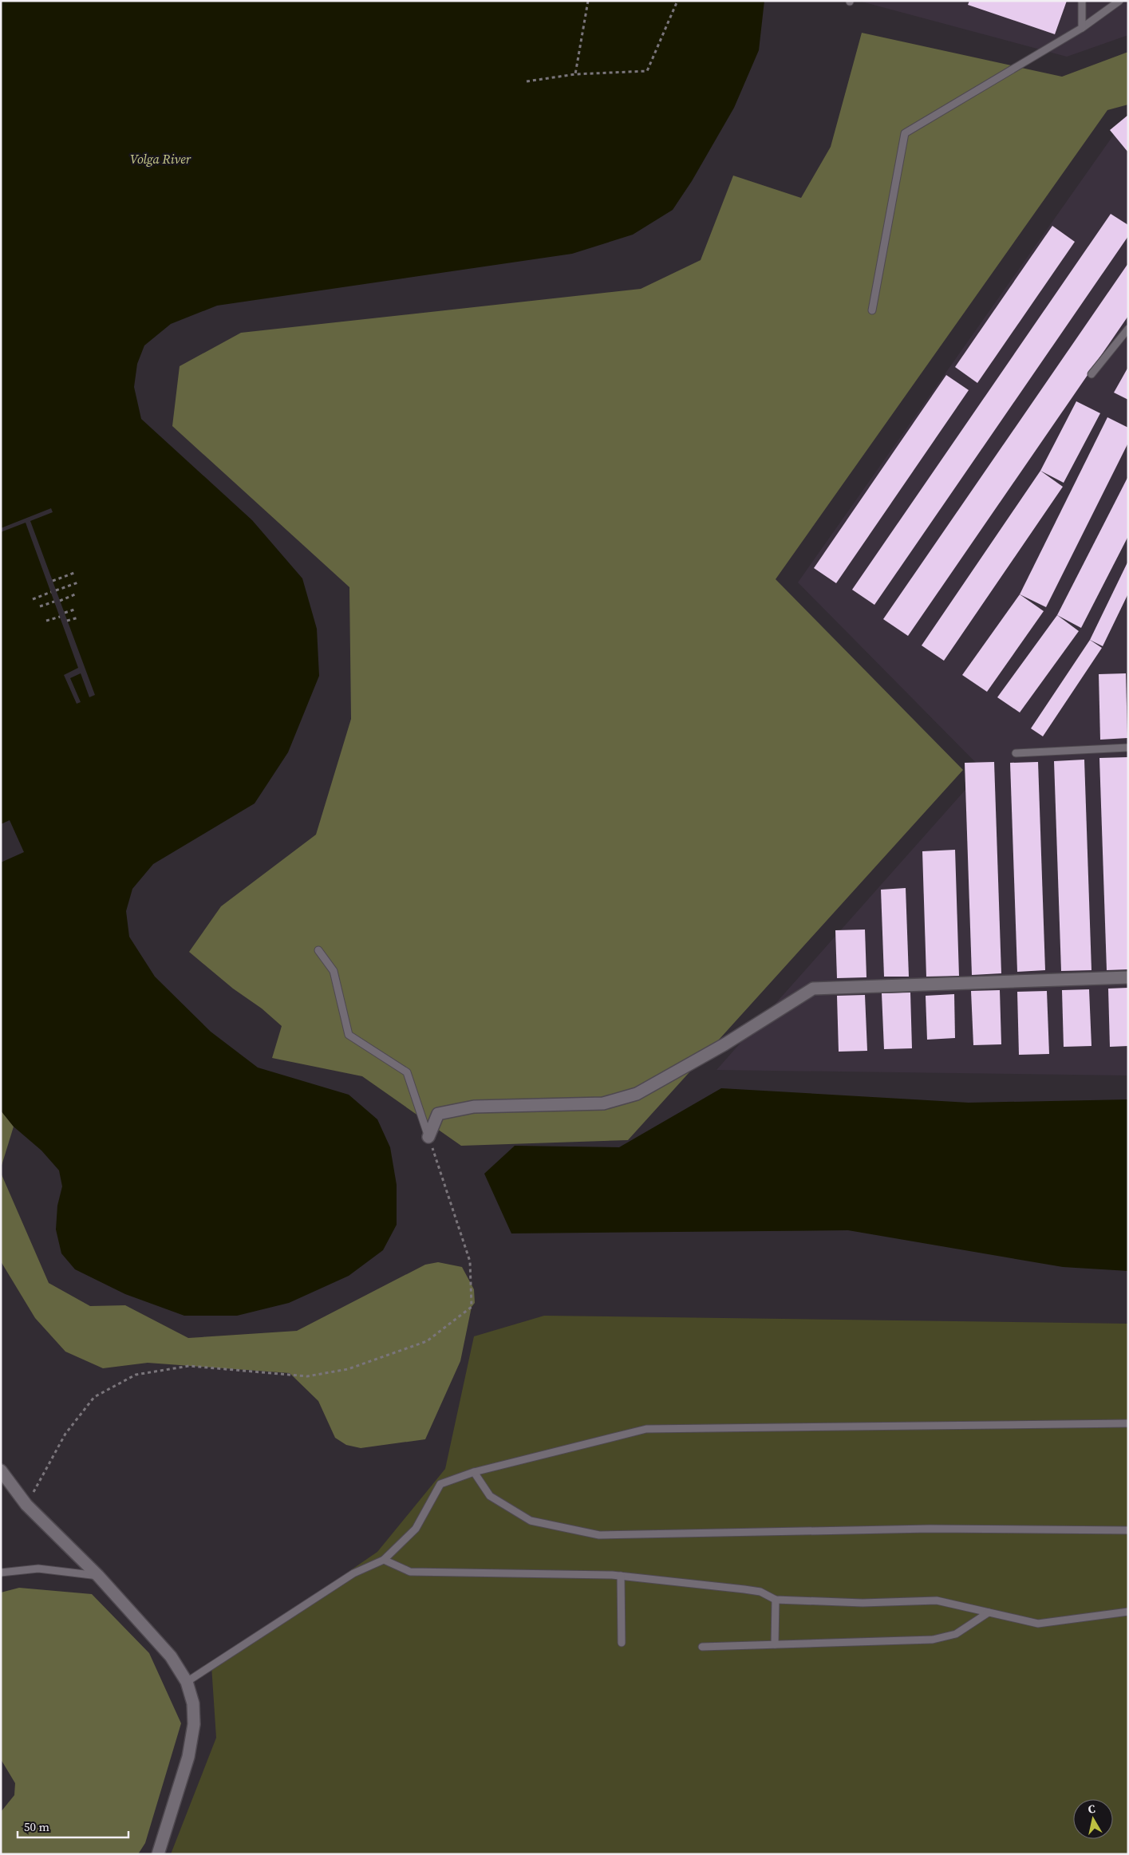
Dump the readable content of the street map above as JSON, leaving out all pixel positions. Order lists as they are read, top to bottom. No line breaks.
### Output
{"water":["Volga River"],"scale_bar":"50 m","north":"top"}
